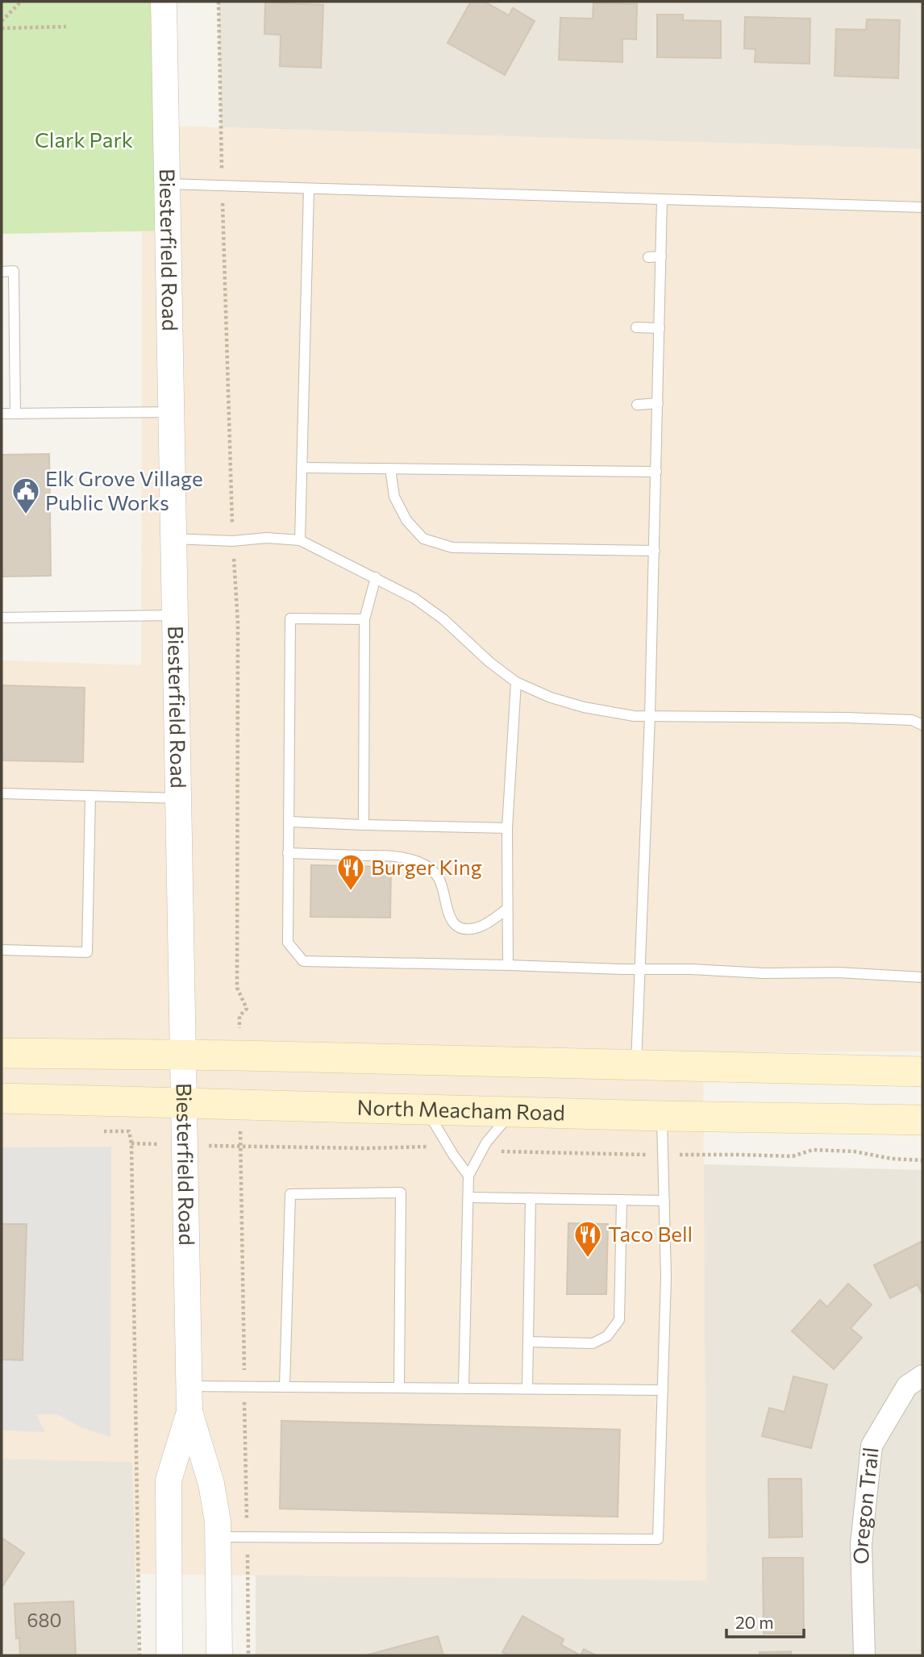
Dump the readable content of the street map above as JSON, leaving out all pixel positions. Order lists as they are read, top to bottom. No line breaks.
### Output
{"streets":{"main road":["North Meacham Road"],"street":["Biesterfield Road","Oregon Trail"]},"crossings":[["Biesterfield Road","North Meacham Road"]],"parks":["Clark Park"],"places":{"public building":["Elk Grove Village Public Works"],"restaurant":["Burger King","Taco Bell"]},"house_numbers":["680"],"scale_bar":"20 m"}
